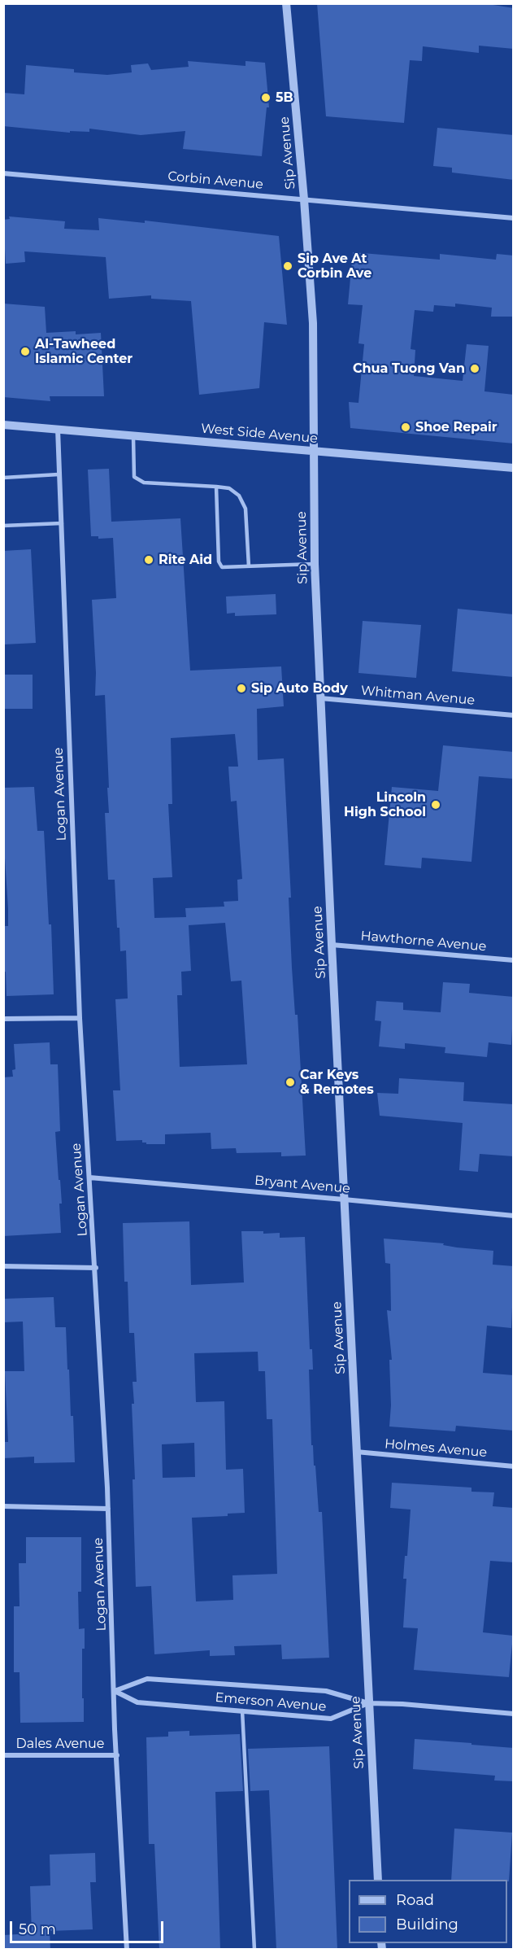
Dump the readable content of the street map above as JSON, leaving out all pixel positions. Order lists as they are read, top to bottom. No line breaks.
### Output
{"streets":{"street":["Sip Avenue","Corbin Avenue","West Side Avenue","Whitman Avenue","Logan Avenue","Hawthorne Avenue","Bryant Avenue","Holmes Avenue","Emerson Avenue","Dales Avenue"]},"crossings":[["Sip Avenue","Corbin Avenue"],["Sip Avenue","West Side Avenue"],["Sip Avenue","Whitman Avenue"],["Sip Avenue","Hawthorne Avenue"],["Sip Avenue","Bryant Avenue"],["Sip Avenue","Holmes Avenue"],["Sip Avenue","Emerson Avenue"],["West Side Avenue","Logan Avenue"],["Logan Avenue","Bryant Avenue"],["Logan Avenue","Emerson Avenue"],["Logan Avenue","Dales Avenue"]],"places":["5B","Sip Ave At Corbin Ave","Al-Tawheed Islamic Center","Chua Tuong Van","Shoe Repair","Rite Aid","Sip Auto Body","Lincoln High School","Car Keys & Remotes"],"legend":["Road","Building"],"scale_bar":"50 m"}
